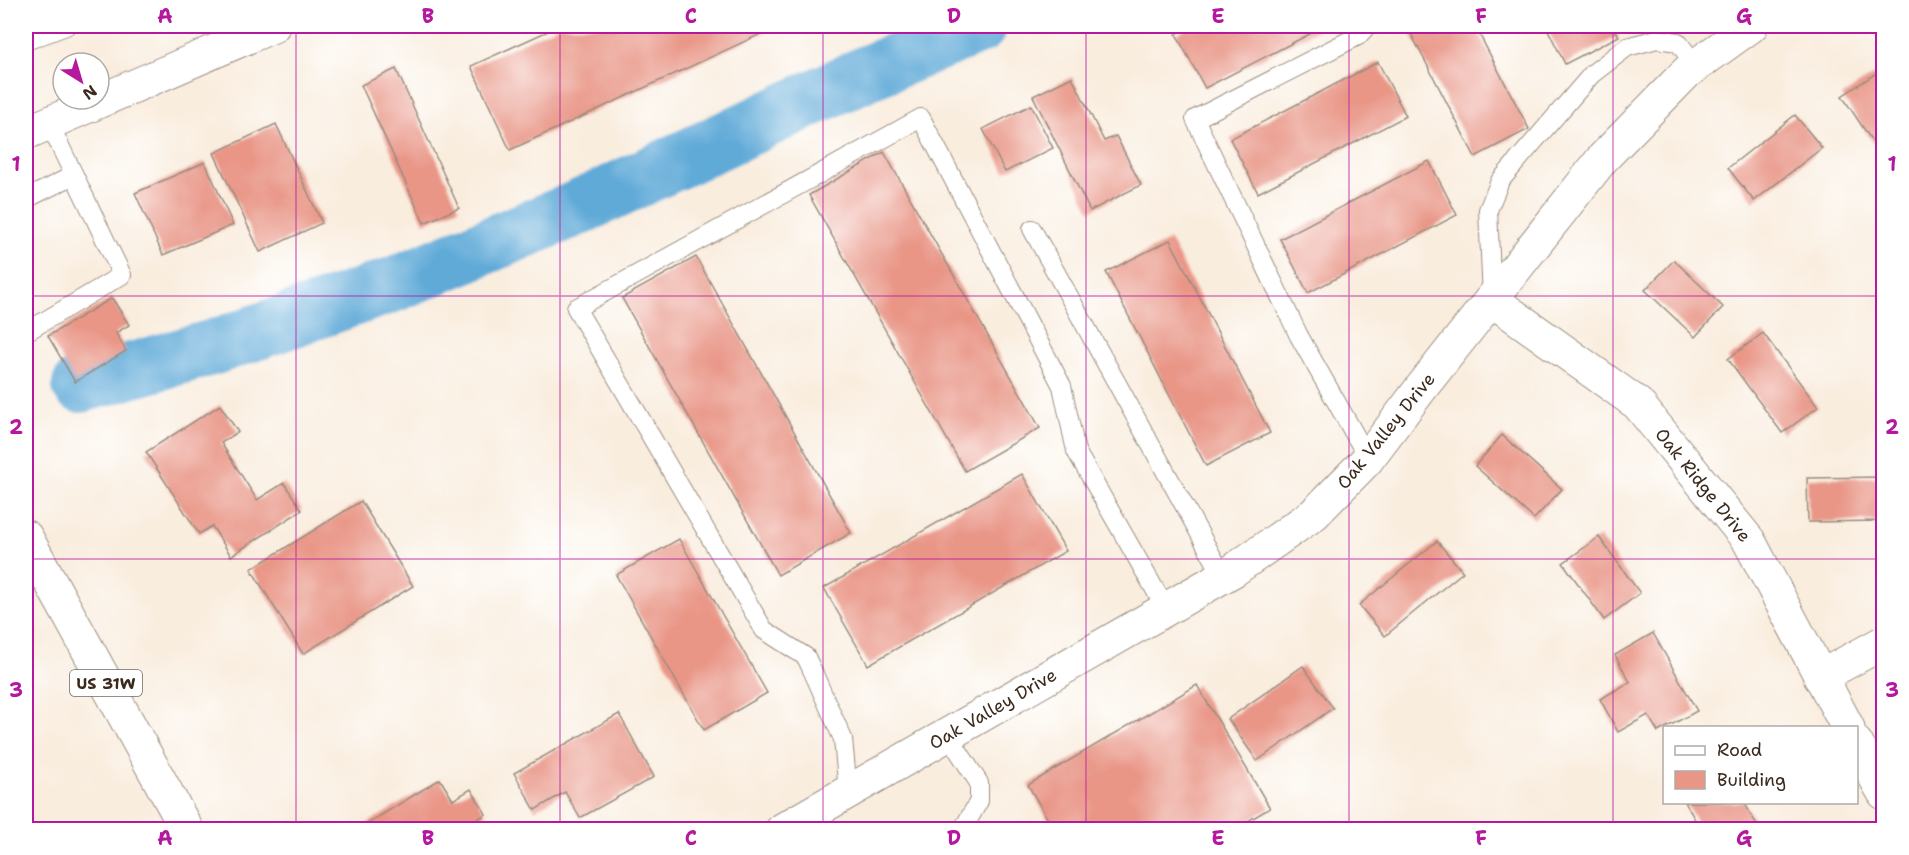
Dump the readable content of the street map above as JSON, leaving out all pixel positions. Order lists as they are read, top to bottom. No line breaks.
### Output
{"streets":{"street":["Oak Valley Drive","Oak Ridge Drive","US 31W"]},"crossings":[["Oak Valley Drive","Oak Ridge Drive"]],"legend":["Road","Building"],"north":"bottom right","grid":{"columns":["A","B","C","D","E","F","G"],"rows":["1","2","3"]}}
